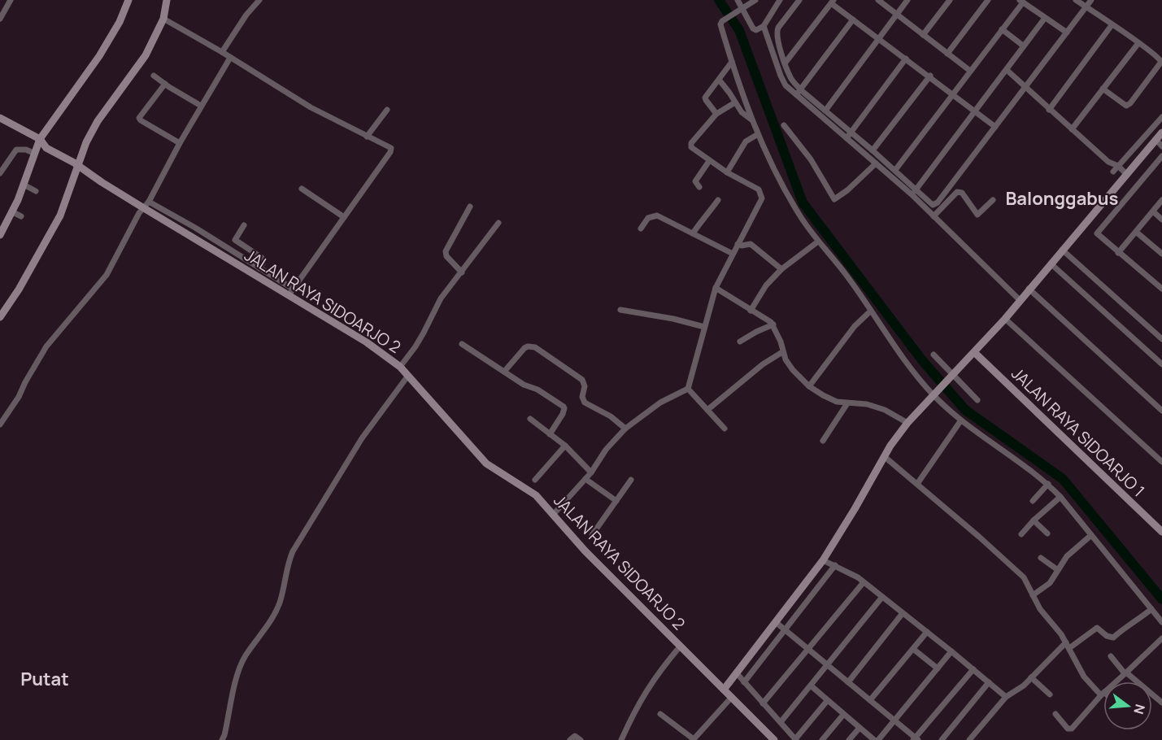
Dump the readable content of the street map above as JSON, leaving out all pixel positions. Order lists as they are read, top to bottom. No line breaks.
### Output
{"streets":{"street":["JALAN RAYA SIDOARJO 2","JALAN RAYA SIDOARJO 1"]},"districts":["Balonggabus","Putat"],"north":"right"}
